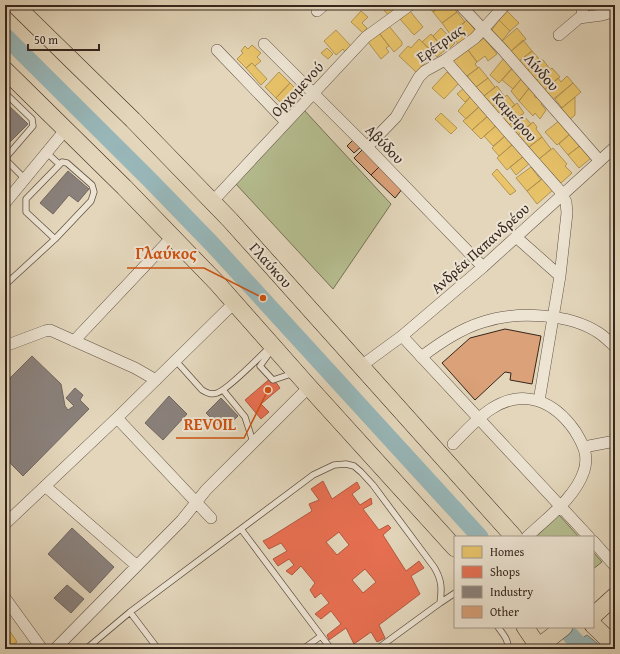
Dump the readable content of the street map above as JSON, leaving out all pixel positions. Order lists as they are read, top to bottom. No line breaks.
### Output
{"streets":{"main road":["Γλαύκου"],"street":["Ερέτριας","Λίνδου","Ορχομενού","Καμείρου","Αβύδου","Ανδρέα Παπανδρέου"]},"crossings":[["Ερέτριας","Λίνδου"],["Ερέτριας","Καμείρου"],["Ερέτριας","Αβύδου"],["Λίνδου","Ανδρέα Παπανδρέου"],["Ορχομενού","Αβύδου"],["Ορχομενού","Γλαύκου"],["Καμείρου","Ανδρέα Παπανδρέου"],["Αβύδου","Ανδρέα Παπανδρέου"],["Ανδρέα Παπανδρέου","Γλαύκου"]],"places":["Γλαύκος","REVOIL"],"legend":["Homes","Shops","Industry","Other"],"scale_bar":"50 m"}
